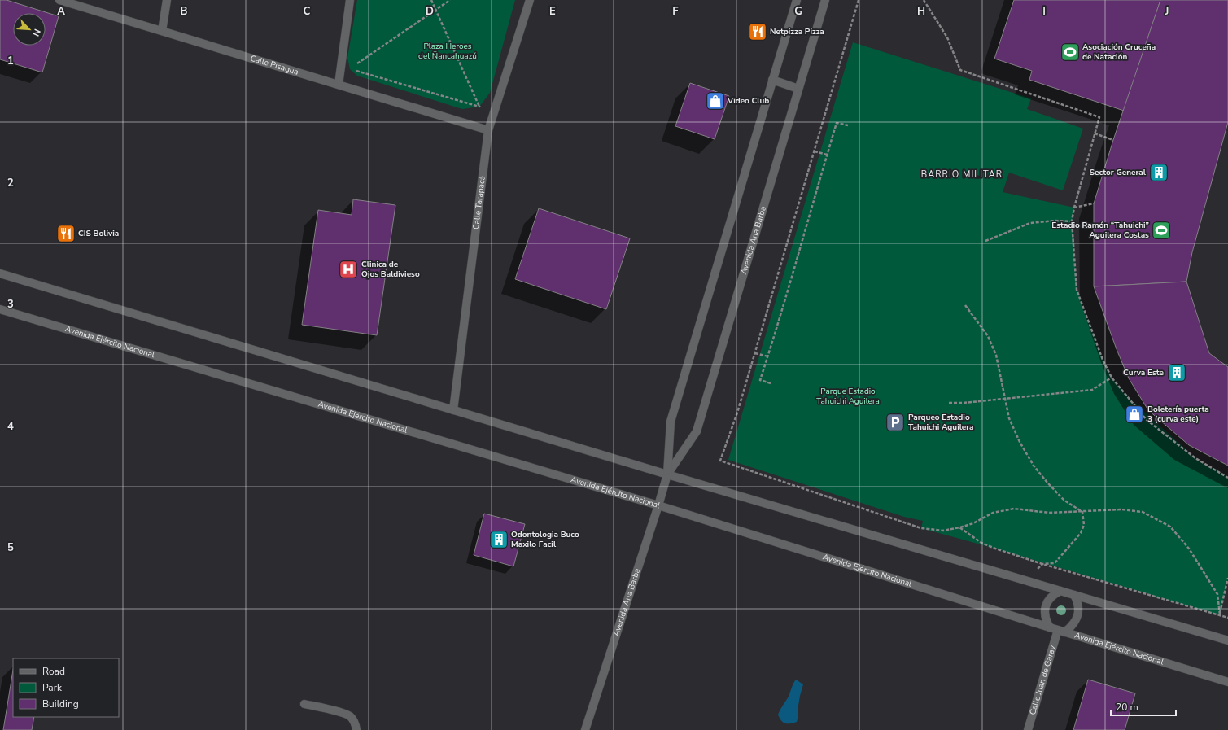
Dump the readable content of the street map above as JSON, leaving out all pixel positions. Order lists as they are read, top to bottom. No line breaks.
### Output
{"streets":{"street":["Calle Pisagua","Calle Tarapacá","Avenida Ana Barba","Avenida Ejército Nacional","Calle Juan de Garay"]},"crossings":[["Calle Pisagua","Calle Tarapacá"],["Avenida Ana Barba","Avenida Ejército Nacional"],["Avenida Ejército Nacional","Calle Juan de Garay"]],"districts":["BARRIO MILITAR"],"parks":["Plaza Heroes del Ñancahuazú","Parque Estadio Tahuichi Aguilera"],"places":{"restaurant":["Netpizza Pizza","CIS Bolivia"],"sports":["Asociación Cruceña de Natación","Estadio Ramón “Tahuichi” Aguilera Costas"],"shop":["Video Club","Boletería puerta 3 (curva este)"],"building":["Sector General","Curva Este","Odontologia Buco Maxilo Facil"],"hospital":["Clinica de Ojos Baldivieso"],"parking":["Parqueo Estadio Tahuichi Aguilera"]},"legend":["Road","Park","Building"],"scale_bar":"20 m","north":"bottom right","grid":{"columns":["A","B","C","D","E","F","G","H","I","J"],"rows":["1","2","3","4","5"]}}
